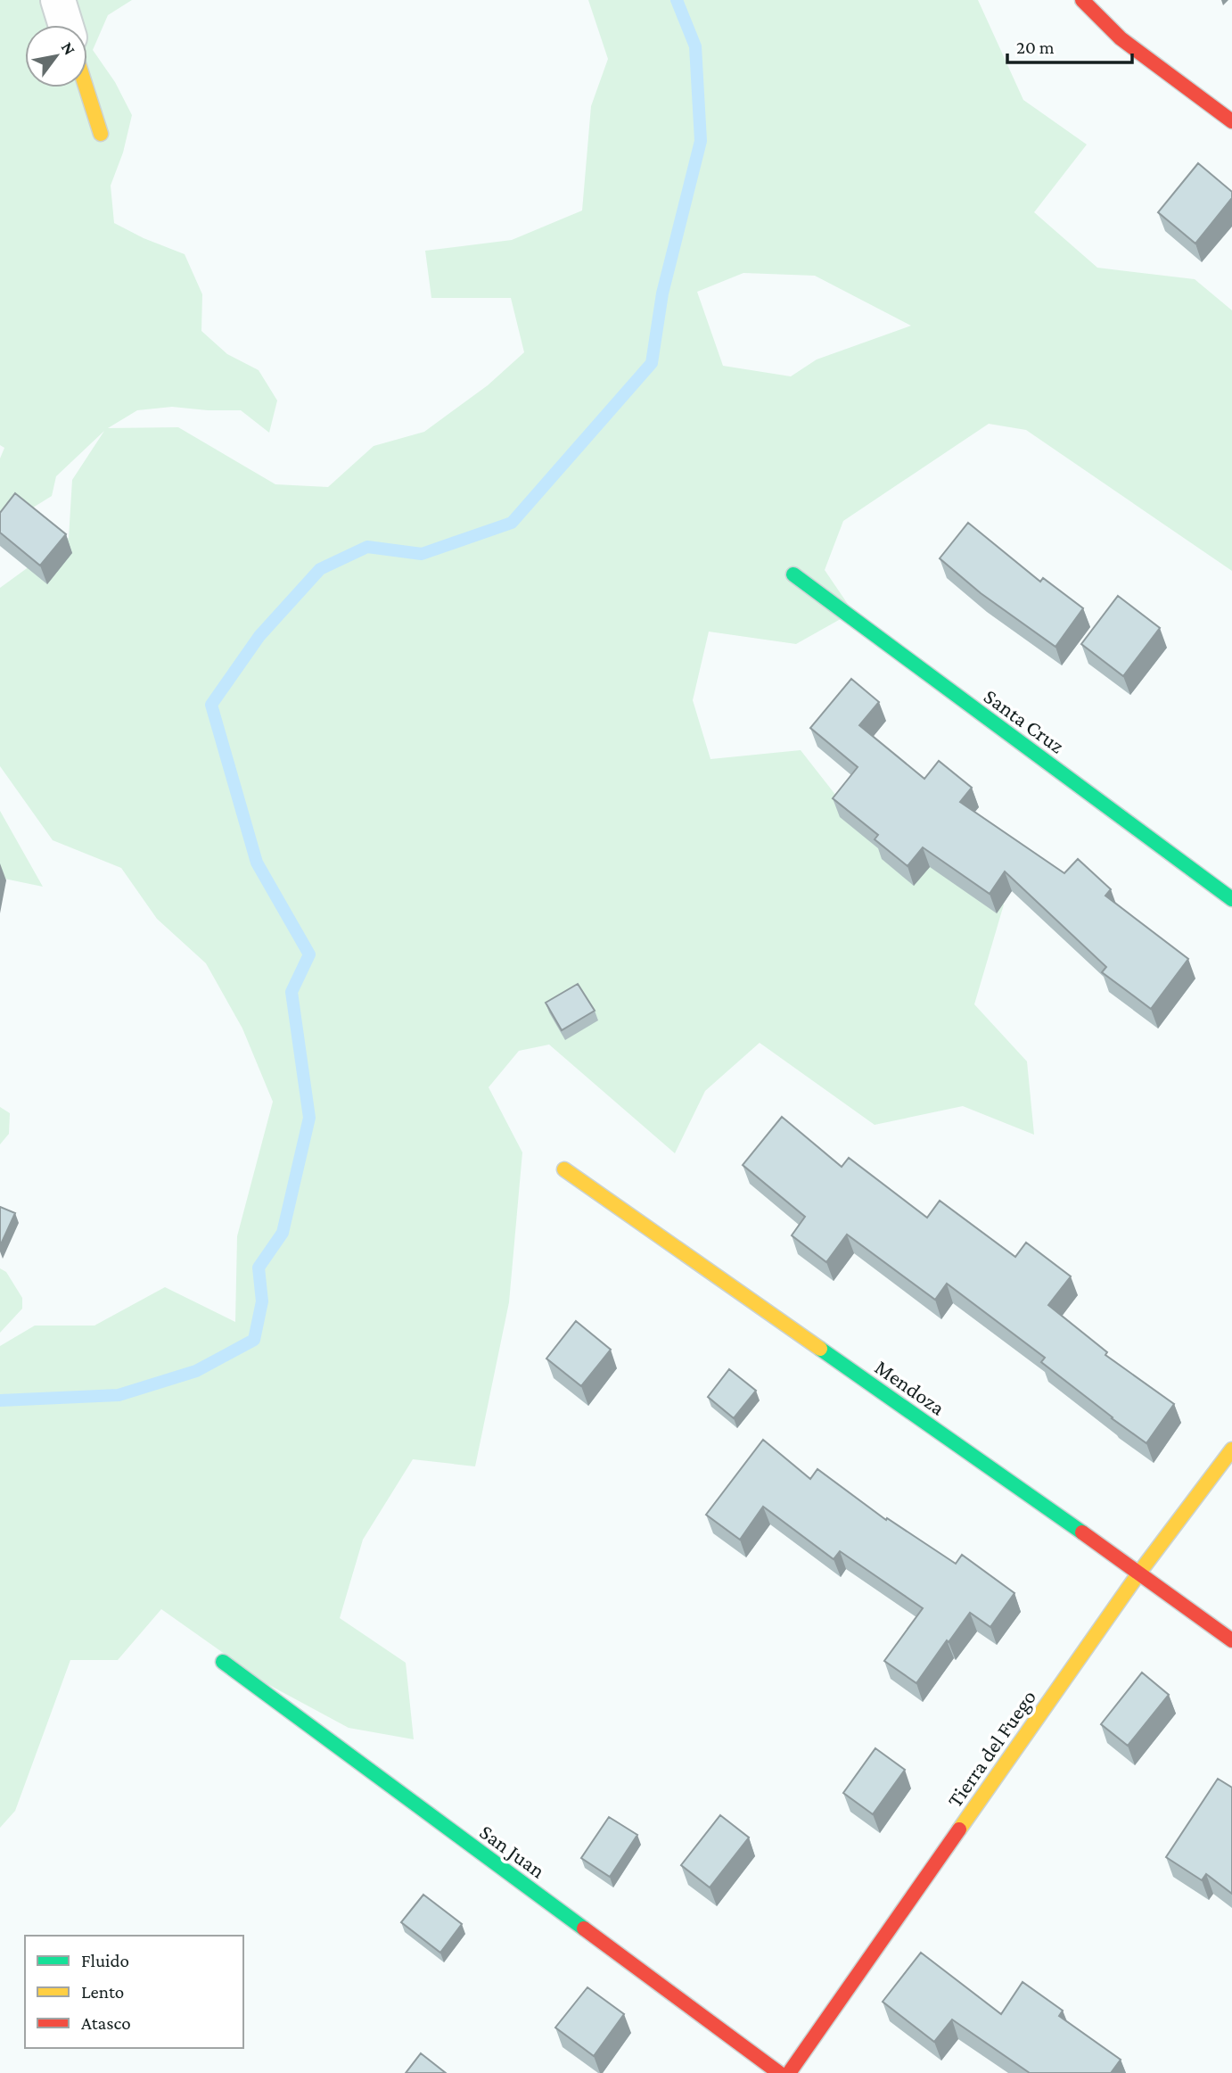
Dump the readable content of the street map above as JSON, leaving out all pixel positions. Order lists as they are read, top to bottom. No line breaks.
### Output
{"streets":{"street":["Santa Cruz","Mendoza","Tierra del Fuego","San Juan"]},"crossings":[["Mendoza","Tierra del Fuego"]],"legend":["Fluido","Lento","Atasco"],"scale_bar":"20 m","north":"top right"}
